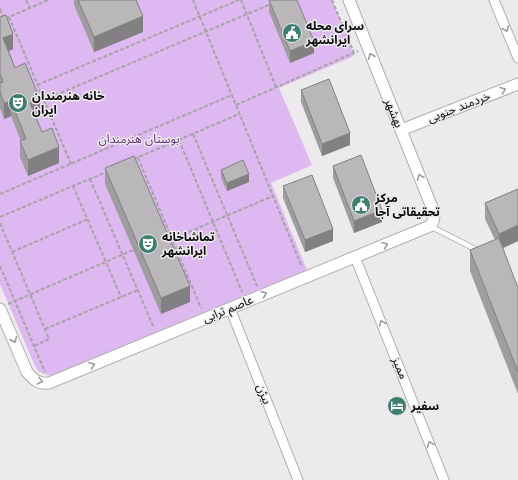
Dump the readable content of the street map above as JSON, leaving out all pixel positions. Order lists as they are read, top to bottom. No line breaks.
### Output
{"streets":{"street":["خردمند جنوبی","بهشهر","عاصم ترابی","ممیز","بیژن"]},"crossings":[["خردمند جنوبی","بهشهر"],["بهشهر","عاصم ترابی"],["عاصم ترابی","ممیز"],["عاصم ترابی","بیژن"]],"one_way":["خردمند جنوبی","بهشهر","عاصم ترابی","ممیز"],"parks":["بوستان هنرمندان"],"places":{"public building":["سرای محله ایرانشهر","مرکز تحقیقاتی آجا"],"theatre":["خانه هنرمندان ایران","تماشاخانه ایرانشهر"],"hotel":["سفیر"]}}
